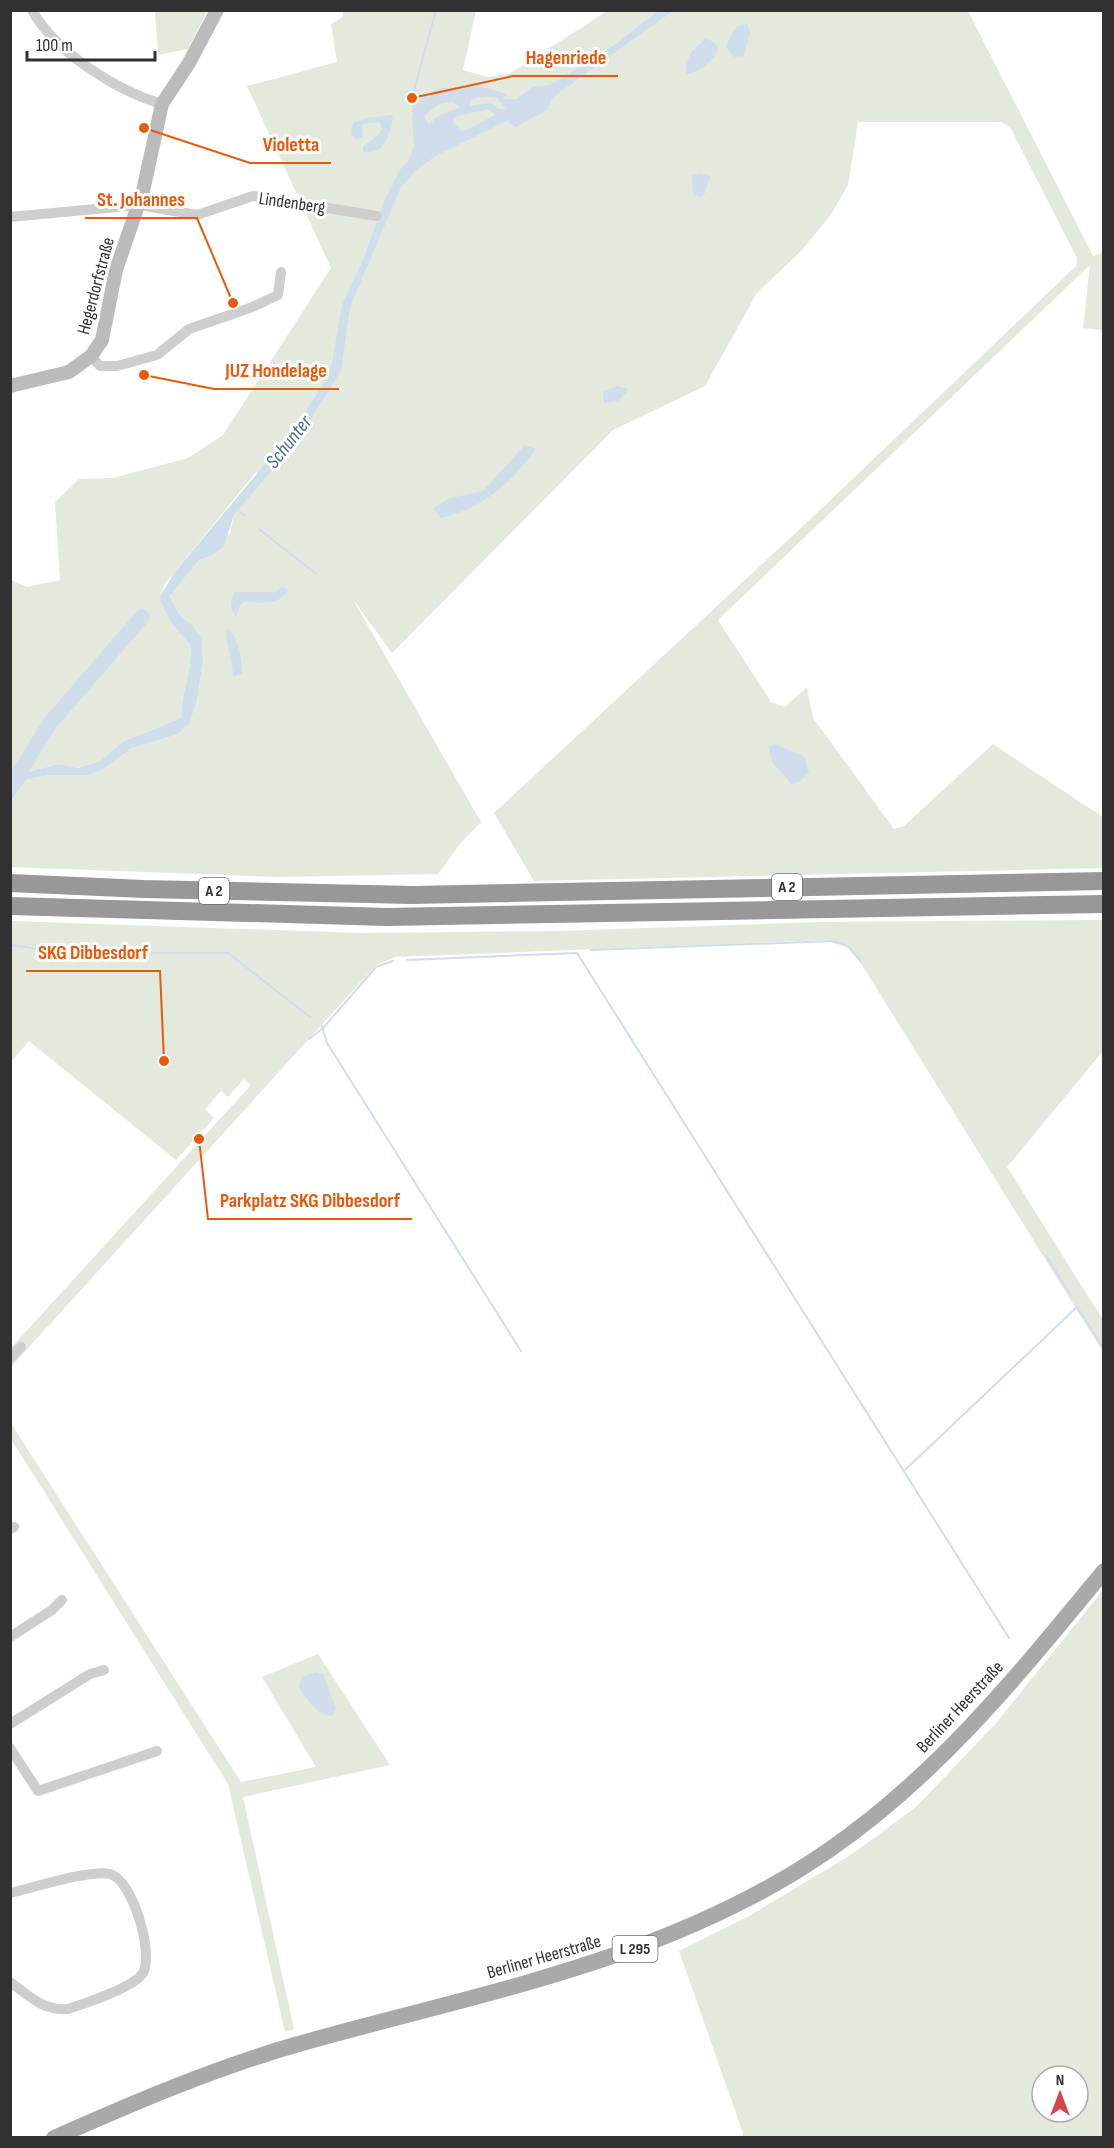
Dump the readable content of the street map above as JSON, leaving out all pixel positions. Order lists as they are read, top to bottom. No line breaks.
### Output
{"streets":{"highway":["A 2"],"main road":["Hegerdorfstraße","Berliner Heerstraße","L 295"],"street":["Lindenberg"]},"crossings":[["Lindenberg","Hegerdorfstraße"]],"water":["Schunter"],"places":["Hagenriede","Violetta","St. Johannes","JUZ Hondelage","SKG Dibbesdorf","Parkplatz SKG Dibbesdorf"],"scale_bar":"100 m","north":"top"}
